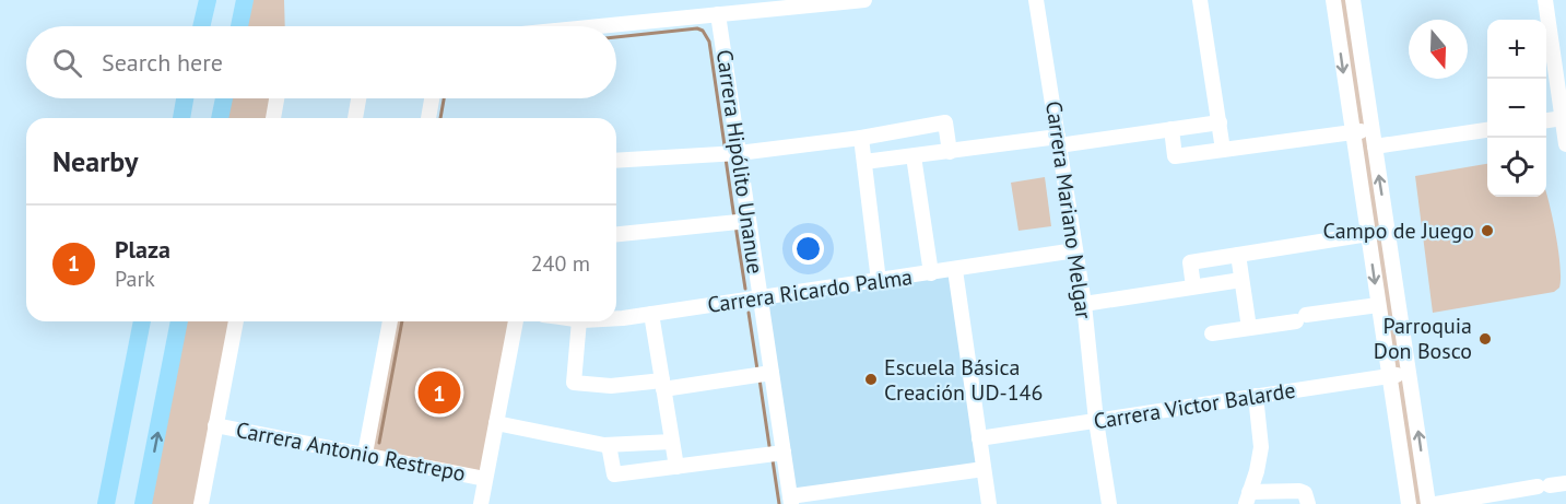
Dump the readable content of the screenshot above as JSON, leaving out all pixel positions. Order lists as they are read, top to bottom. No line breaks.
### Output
{"streets":{"street":["Carrera Hipólito Unanue","Carrera Mariano Melgar","Carrera Ricardo Palma","Carrera Victor Balarde","Carrera Antonio Restrepo"]},"crossings":[["Carrera Hipólito Unanue","Carrera Ricardo Palma"],["Carrera Mariano Melgar","Carrera Ricardo Palma"],["Carrera Mariano Melgar","Carrera Victor Balarde"]],"places":["Campo de Juego","Parroquia Don Bosco","Escuela Básica Creación UD-146"],"north":"bottom","page":{"map_buttons":["+","−"],"search":"Search here","heading":"Nearby","list":[{"mark":"1","name":"Plaza","note":"Park","value":"240 m"}],"pins":"1"}}
